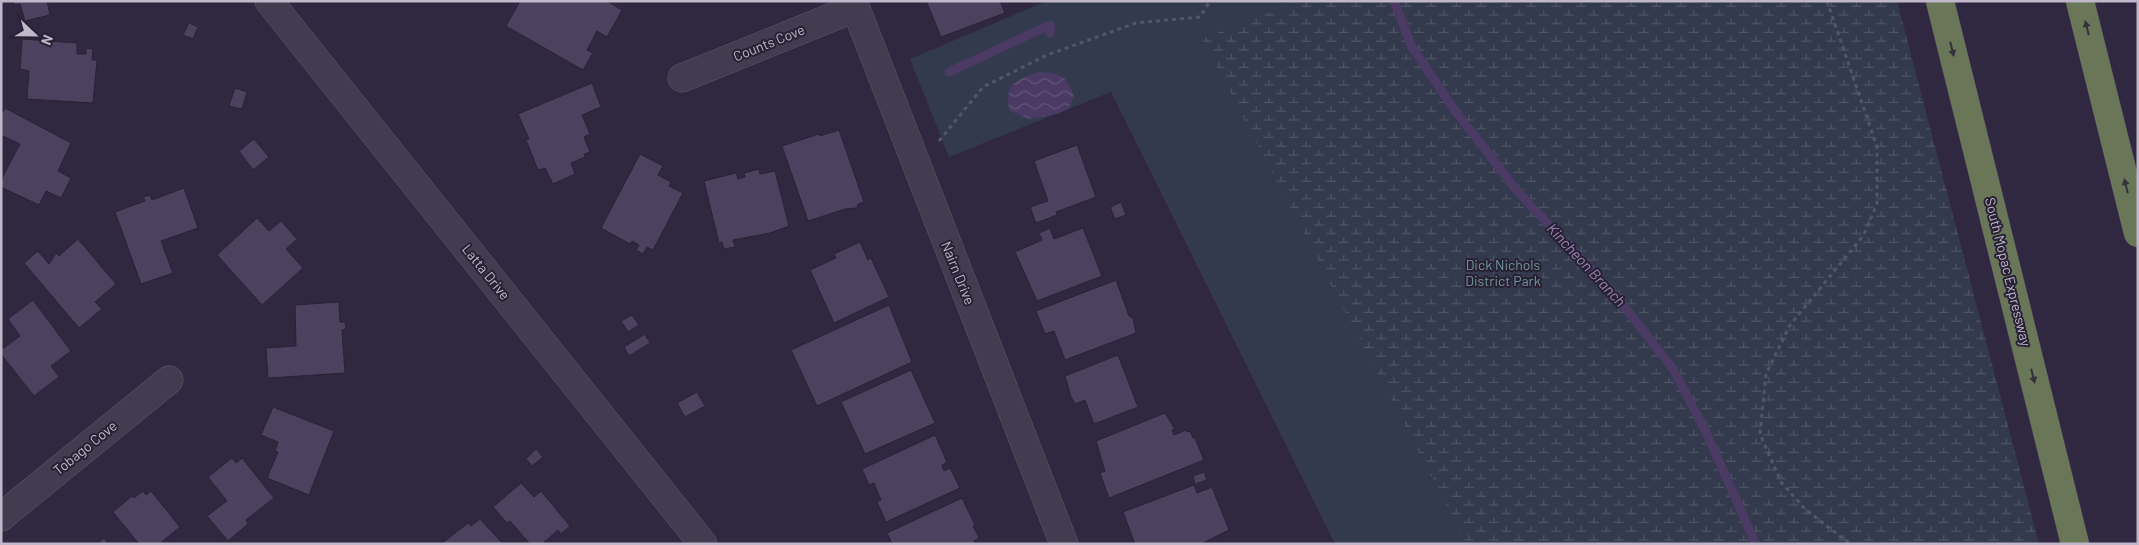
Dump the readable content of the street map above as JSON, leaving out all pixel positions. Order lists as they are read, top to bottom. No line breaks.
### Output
{"streets":{"highway":["South Mopac Expressway"],"street":["Counts Cove","Latta Drive","Nairn Drive","Tobago Cove"]},"crossings":[["Counts Cove","Nairn Drive"]],"water":["Kincheon Branch"],"parks":["Dick Nichols District Park"],"north":"right"}
